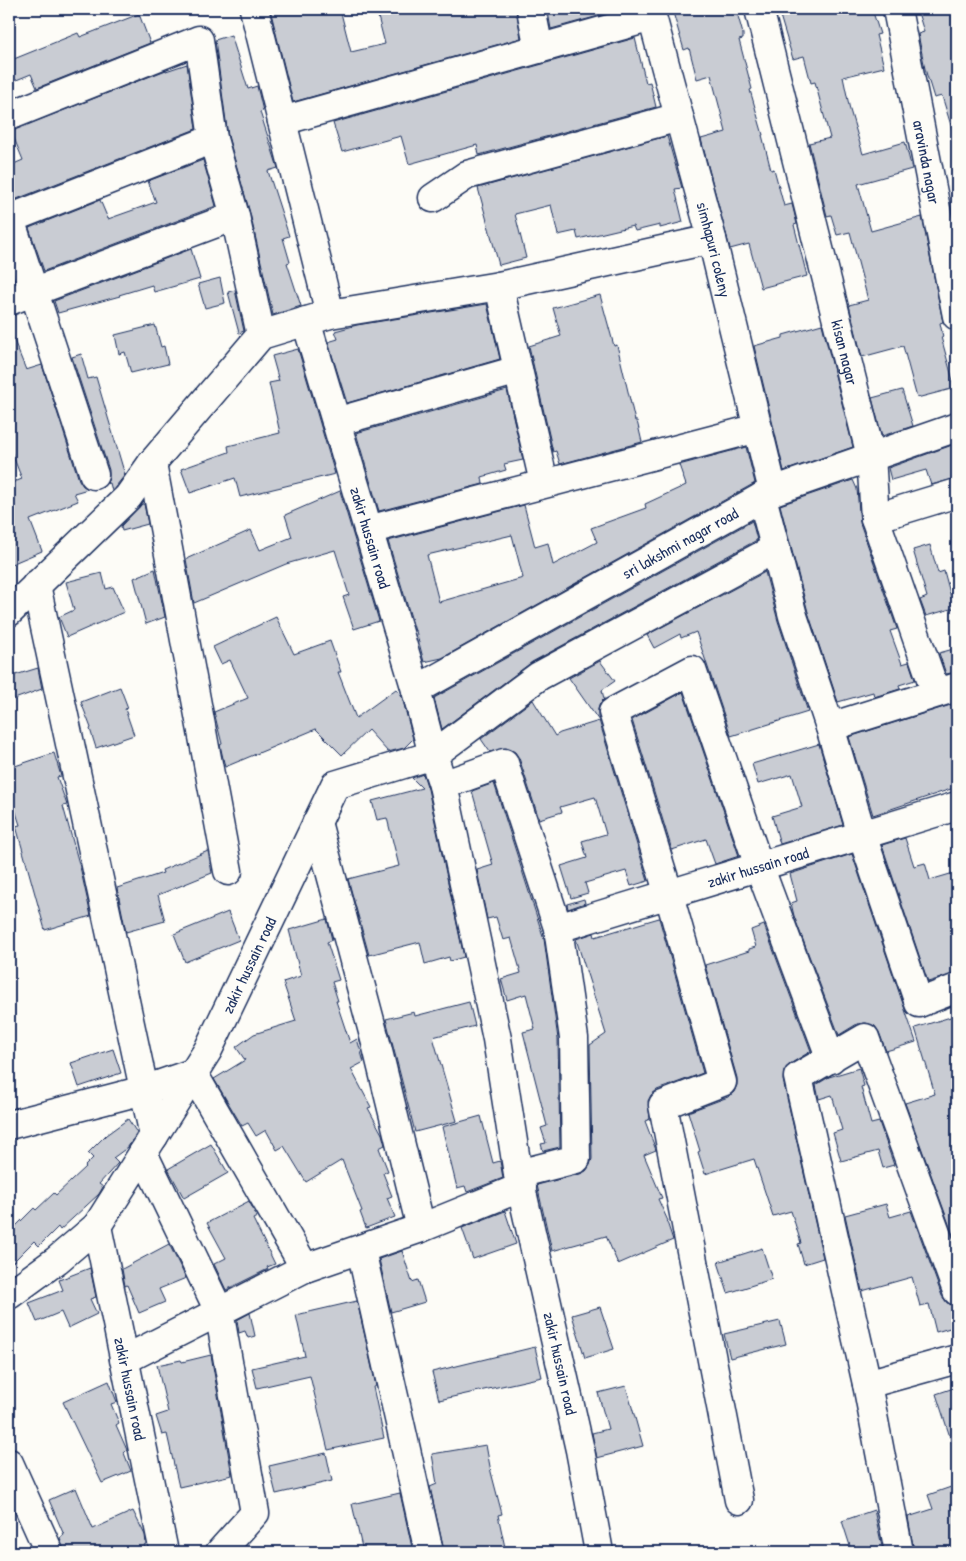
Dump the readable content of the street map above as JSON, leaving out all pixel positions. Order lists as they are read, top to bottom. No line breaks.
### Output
{"streets":{"street":["aravinda nagar","simhapuri coleny","kisan nagar","zakir hussain road","sri lakshmi nagar road"]},"crossings":[["simhapuri coleny","zakir hussain road"],["simhapuri coleny","sri lakshmi nagar road"],["kisan nagar","sri lakshmi nagar road"],["zakir hussain road","sri lakshmi nagar road"]]}
